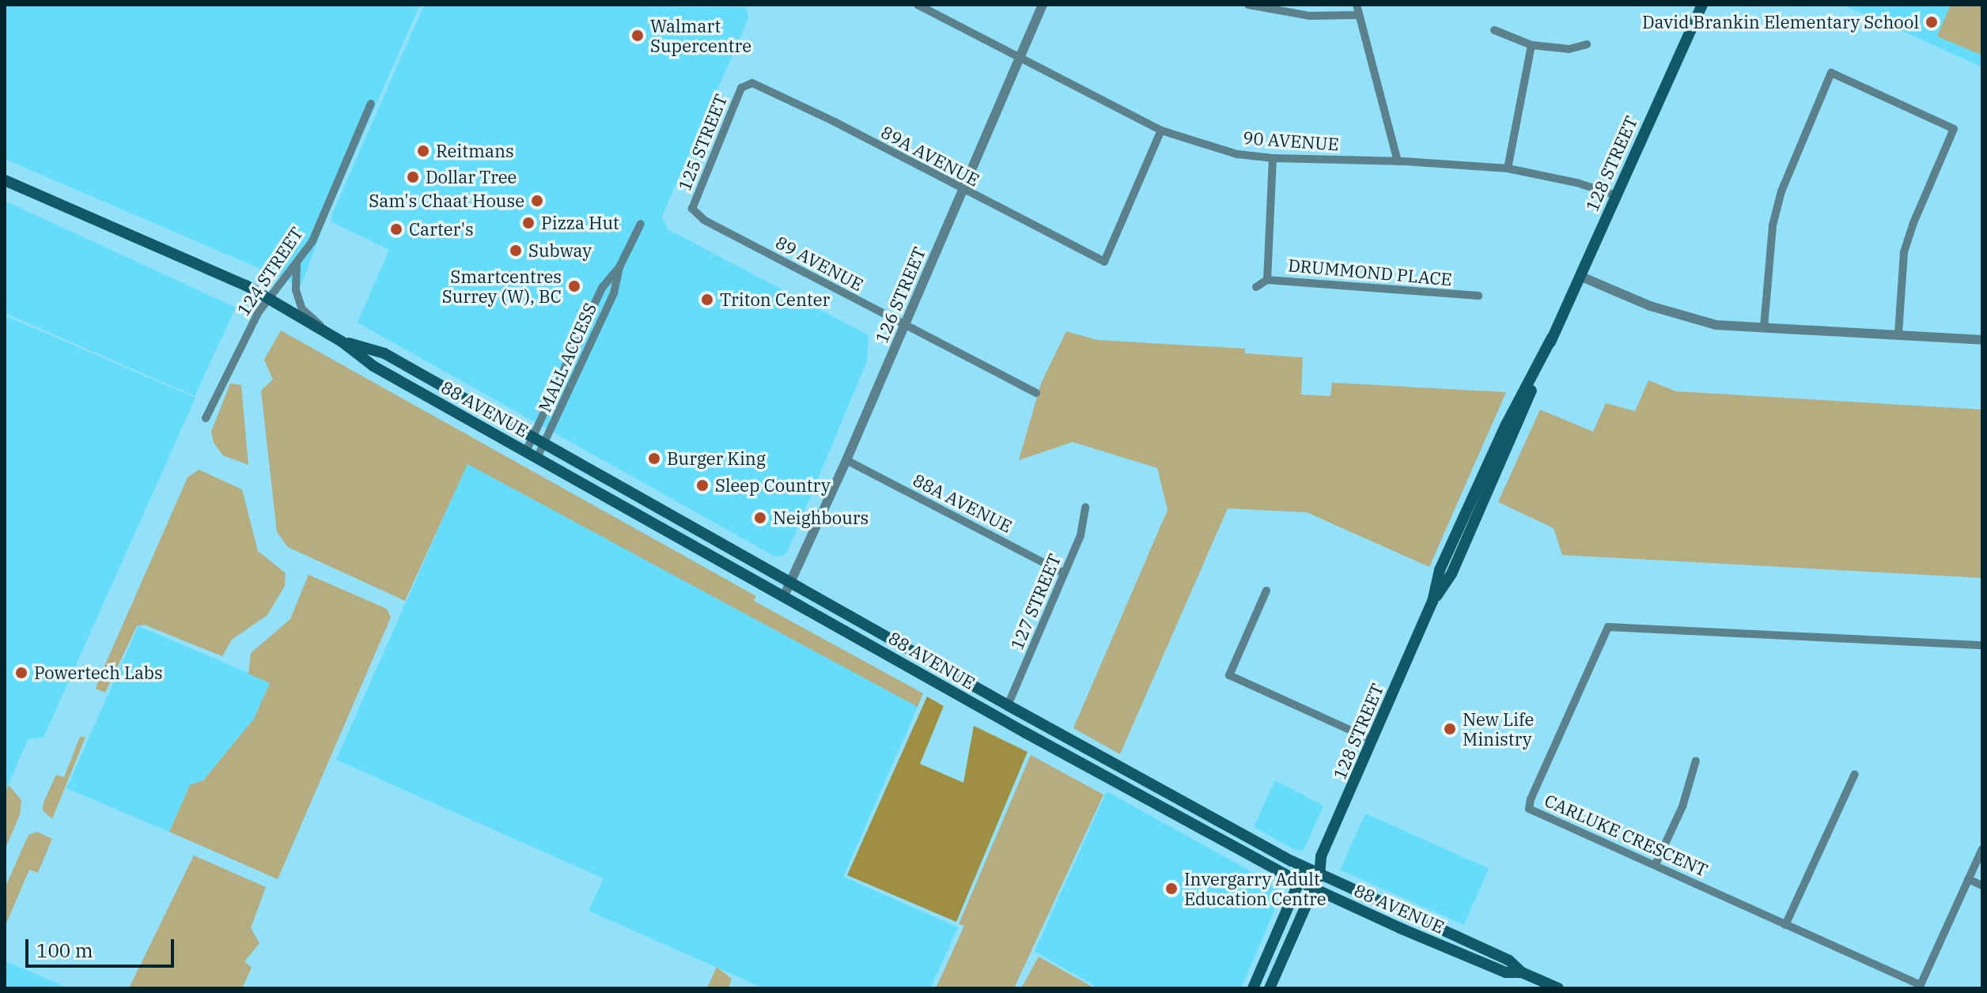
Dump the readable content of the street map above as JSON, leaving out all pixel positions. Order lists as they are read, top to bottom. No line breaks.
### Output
{"streets":{"main road":["128 STREET","88 AVENUE"],"street":["90 AVENUE","125 STREET","89A AVENUE","89 AVENUE","124 STREET","DRUMMOND PLACE","126 STREET","MALL ACCESS","88A AVENUE","127 STREET","CARLUKE CRESCENT"]},"crossings":[["90 AVENUE","89A AVENUE"],["90 AVENUE","128 STREET"],["90 AVENUE","DRUMMOND PLACE"],["90 AVENUE","126 STREET"],["125 STREET","89A AVENUE"],["125 STREET","89 AVENUE"],["89A AVENUE","126 STREET"],["128 STREET","88 AVENUE"],["89 AVENUE","126 STREET"],["124 STREET","88 AVENUE"],["126 STREET","88 AVENUE"],["126 STREET","88A AVENUE"],["MALL ACCESS","88 AVENUE"],["88 AVENUE","127 STREET"],["88A AVENUE","127 STREET"]],"places":["David Brankin Elementary School","Walmart Supercentre","Reitmans","Dollar Tree","Sam's Chaat House","Pizza Hut","Carter's","Subway","Smartcentres Surrey (W), BC","Triton Center","Burger King","Sleep Country","Neighbours","Powertech Labs","New Life Ministry","Invergarry Adult Education Centre"],"scale_bar":"100 m"}
